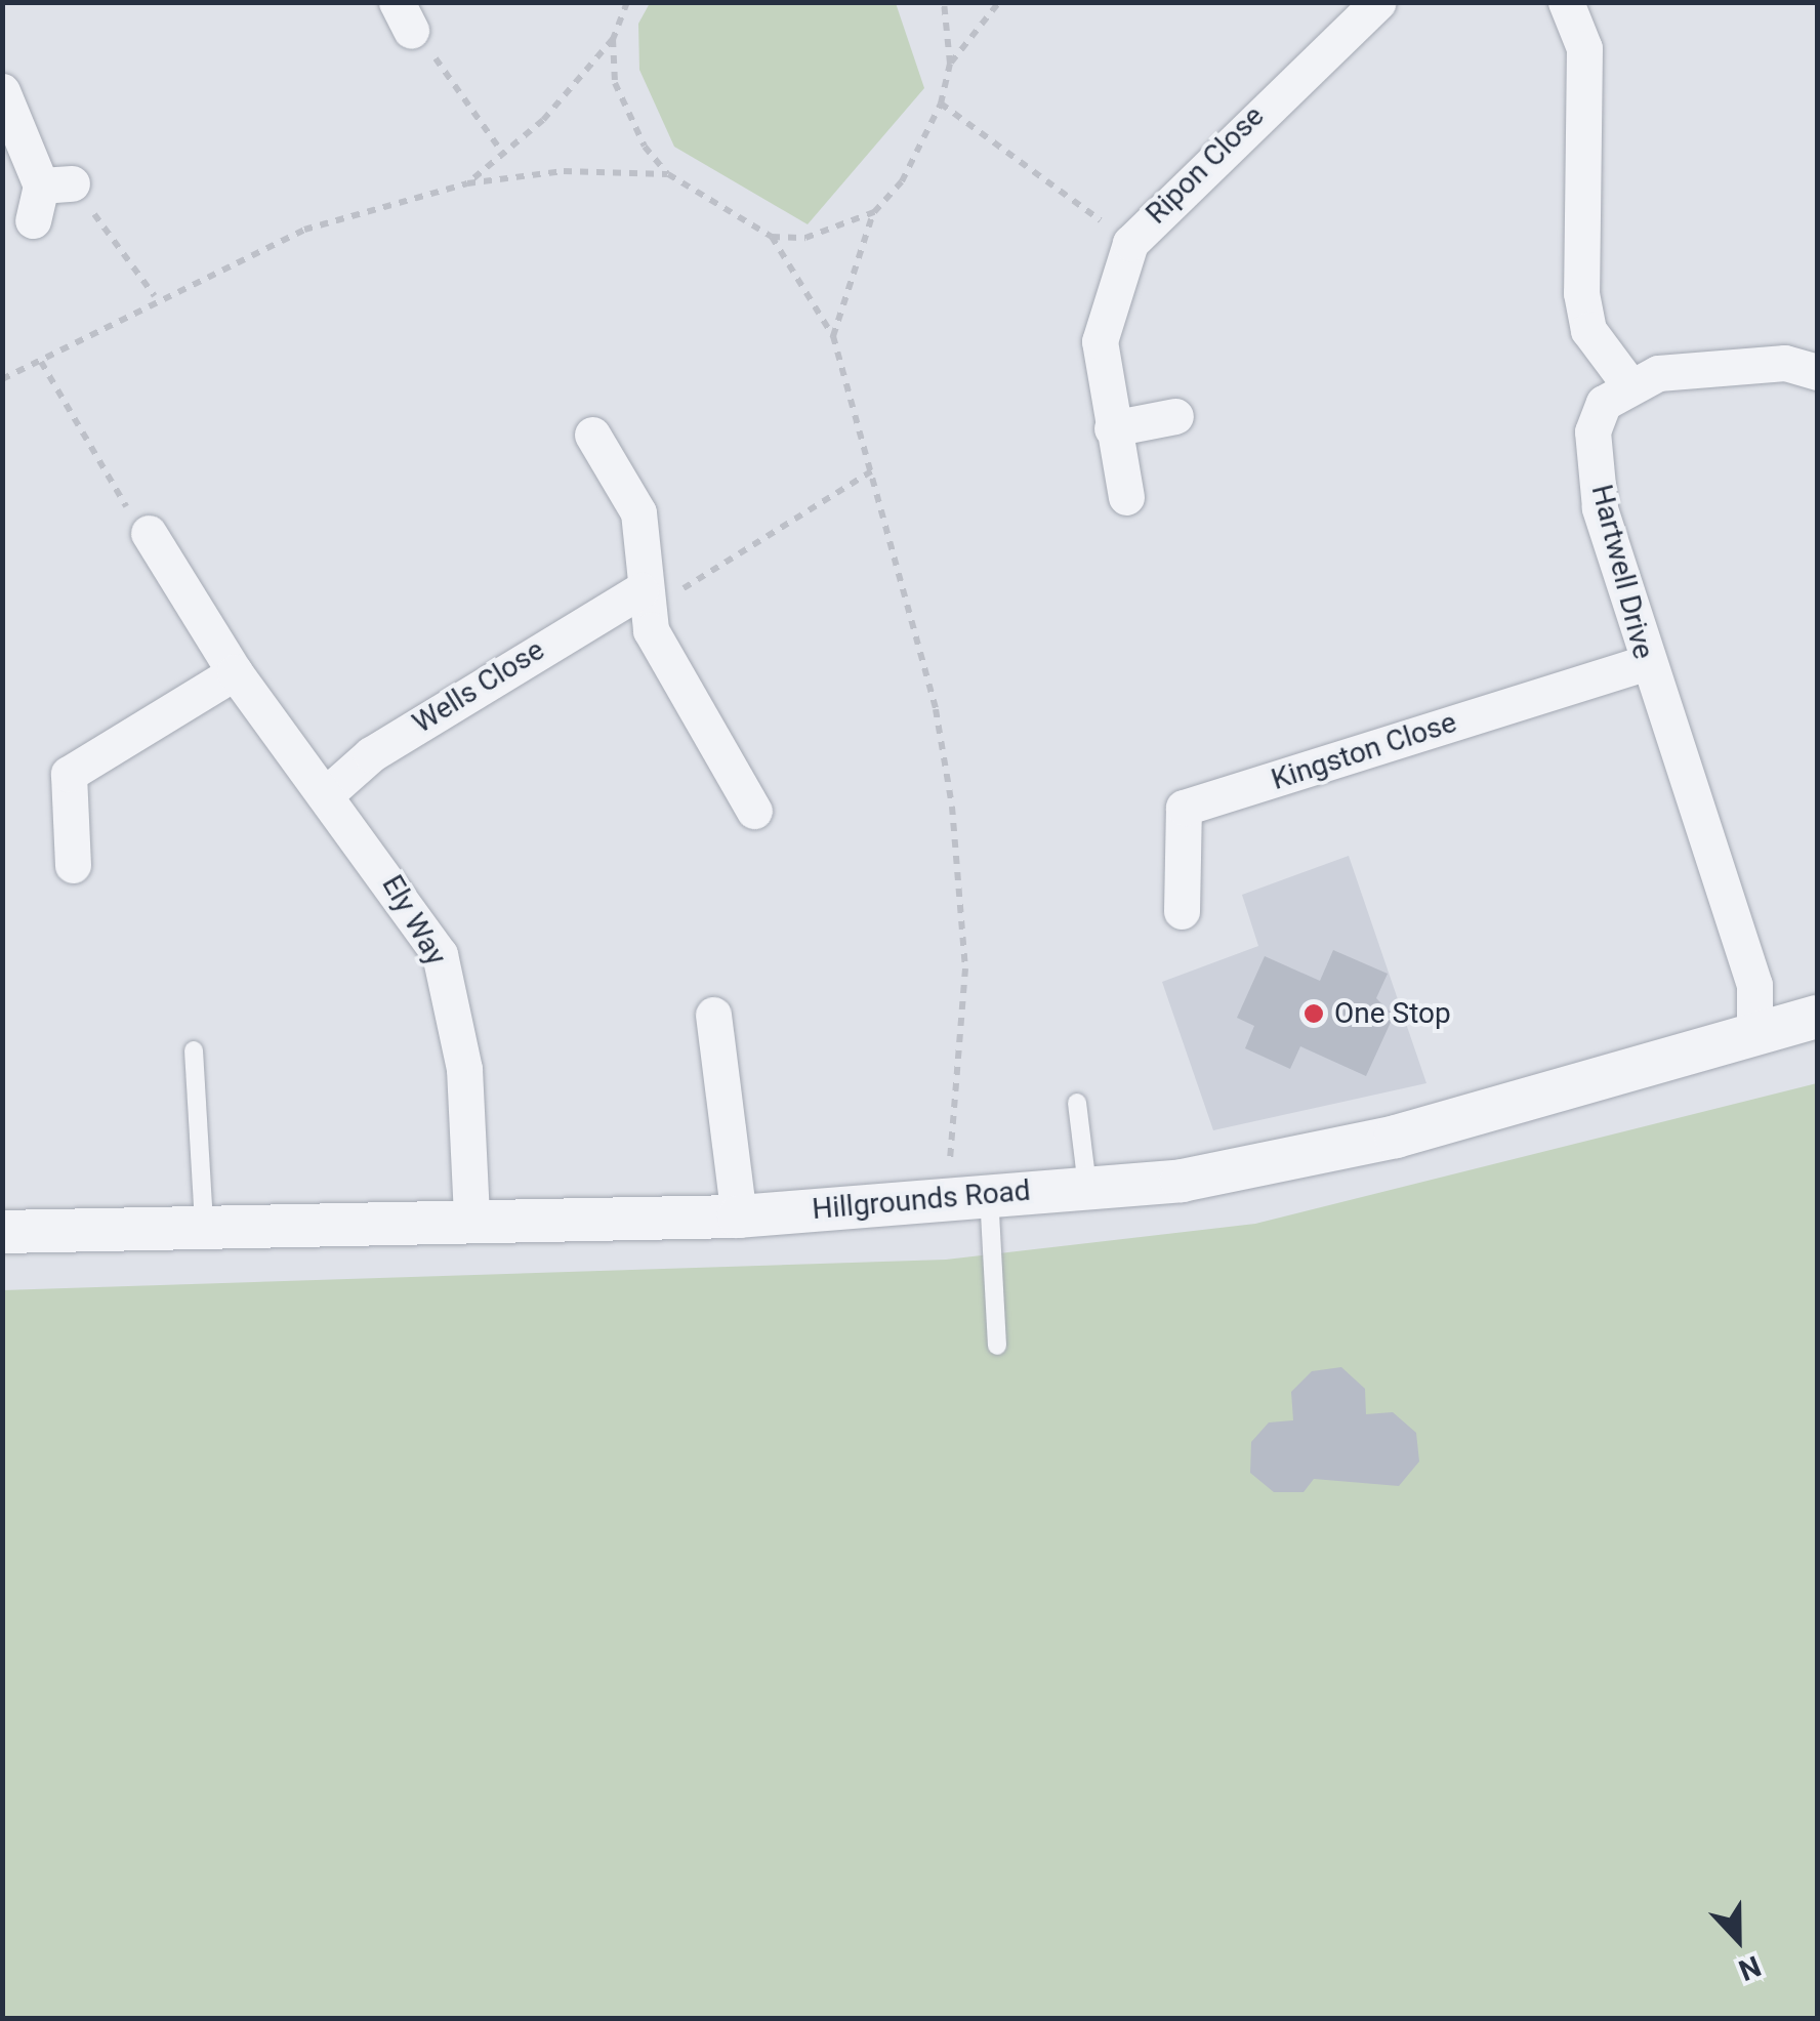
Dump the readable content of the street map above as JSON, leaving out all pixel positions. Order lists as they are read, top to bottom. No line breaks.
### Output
{"streets":{"street":["Ripon Close","Hartwell Drive","Wells Close","Kingston Close","Ely Way","Hillgrounds Road"]},"crossings":[["Hartwell Drive","Kingston Close"],["Hartwell Drive","Hillgrounds Road"],["Wells Close","Ely Way"],["Ely Way","Hillgrounds Road"]],"places":["One Stop"],"north":"bottom"}
